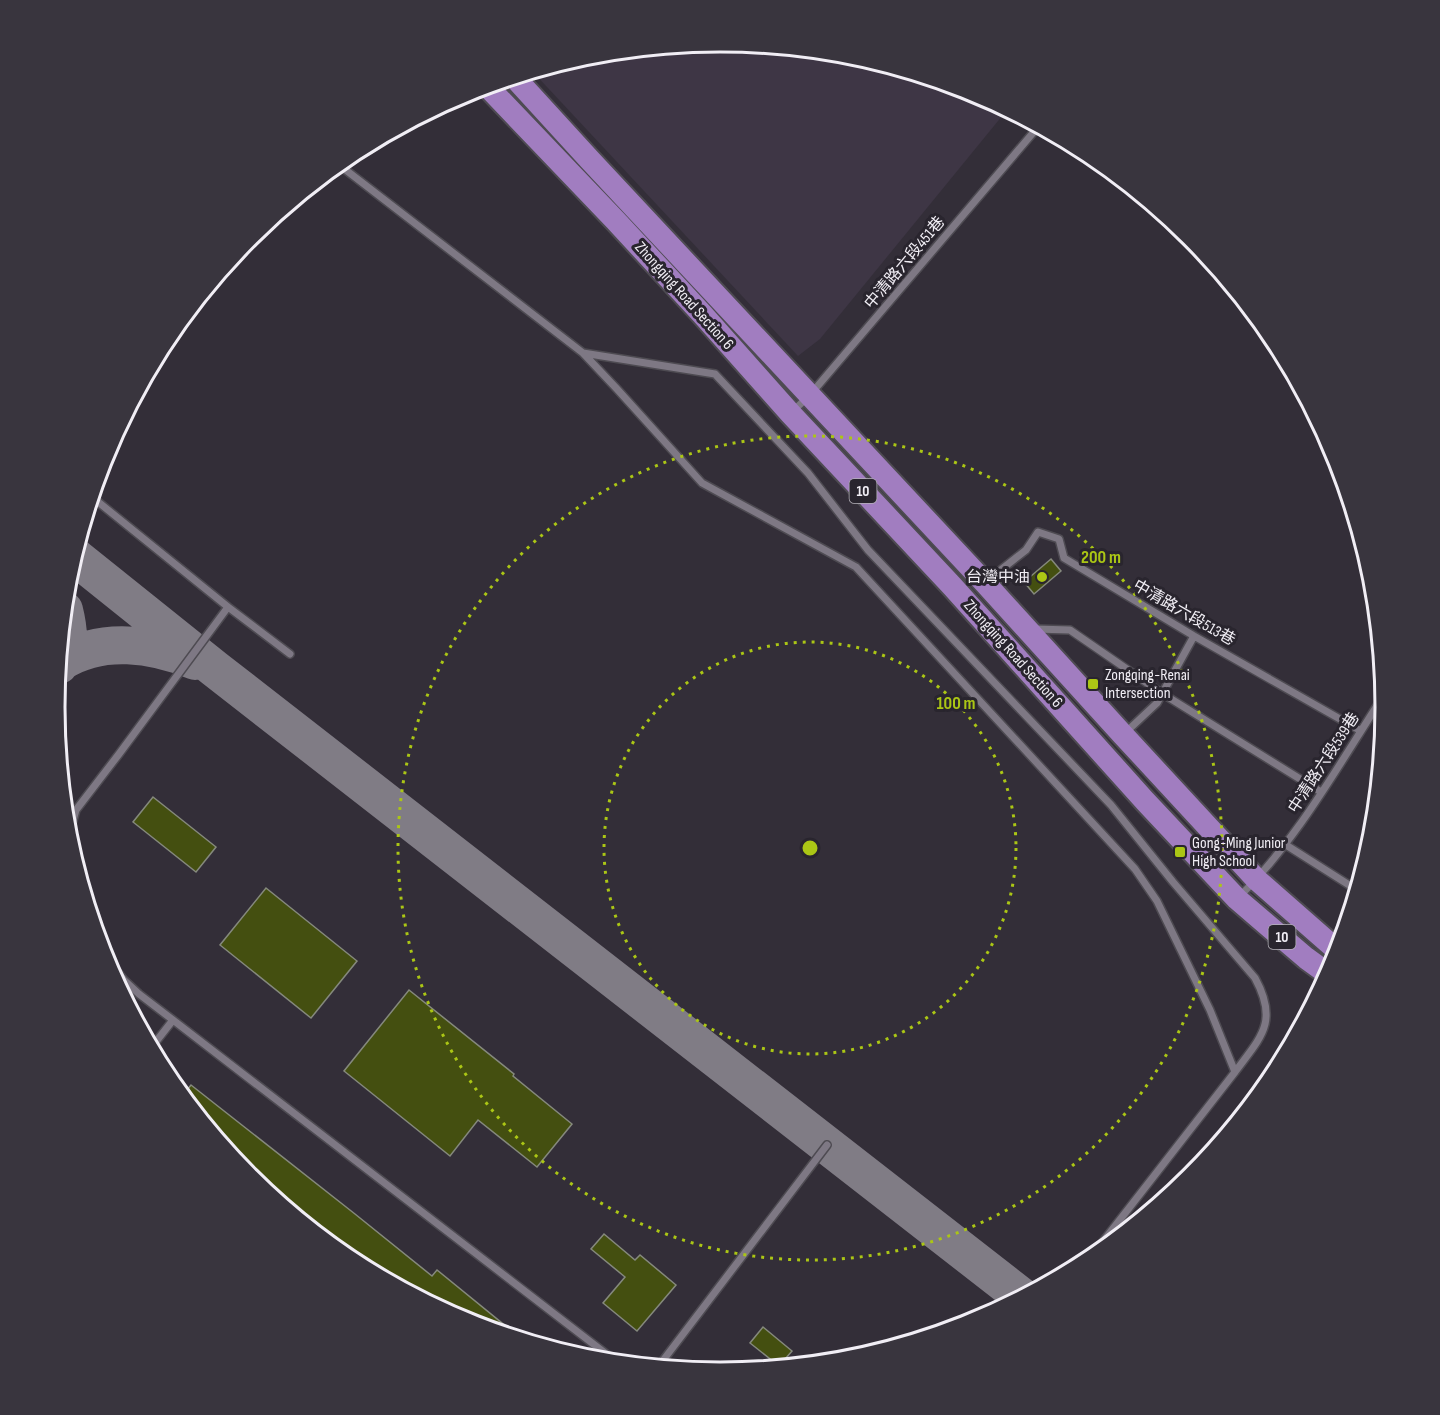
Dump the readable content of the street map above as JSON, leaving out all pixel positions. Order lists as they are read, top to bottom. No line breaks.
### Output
{"streets":{"main road":["Zhongqing Road Section 6","10"],"lane":["中清路六段451巷","中清路六段513巷","中清路六段539巷"]},"crossings":[["中清路六段451巷","Zhongqing Road Section 6"],["Zhongqing Road Section 6","中清路六段513巷"],["Zhongqing Road Section 6","中清路六段539巷"],["中清路六段513巷","中清路六段539巷"]],"places":{"other":["台灣中油"],"transit":["Zongqing-Renai Intersection","Gong-Ming Junior High School"]},"rings":["200 m","100 m"]}
